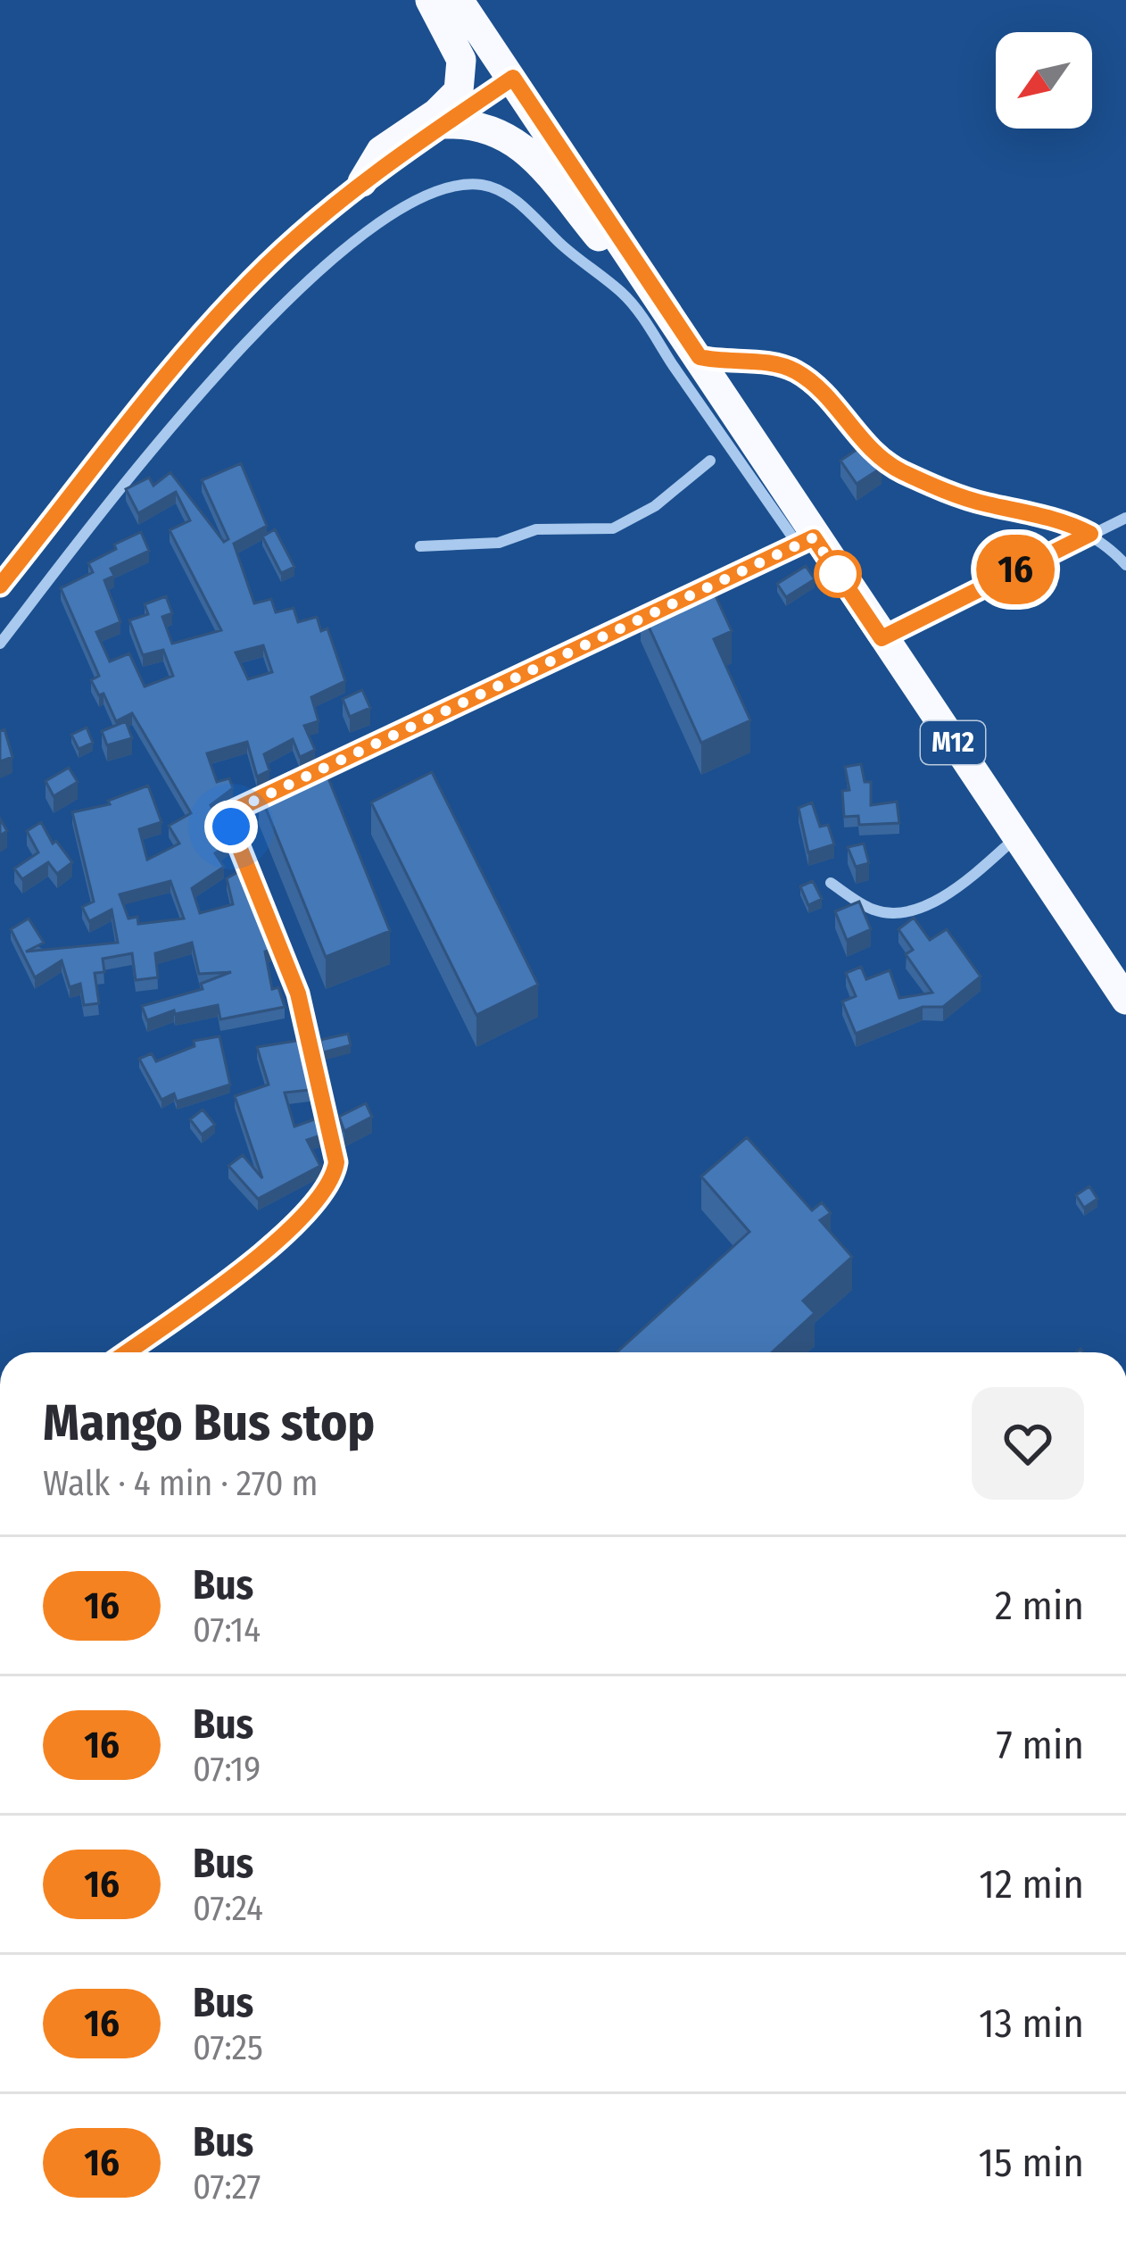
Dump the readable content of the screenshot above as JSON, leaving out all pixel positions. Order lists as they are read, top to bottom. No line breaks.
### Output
{"streets":{"highway":["M12"]},"lines":["bus line 16"],"north":"bottom left","page":{"on_map":"16","heading":["Mango Bus stop","Walk · 4 min · 270 m"],"list":[{"mark":"16","name":"Bus","note":"07:14","value":"2 min"},{"mark":"16","name":"Bus","note":"07:19","value":"7 min"},{"mark":"16","name":"Bus","note":"07:24","value":"12 min"},{"mark":"16","name":"Bus","note":"07:25","value":"13 min"},{"mark":"16","name":"Bus","note":"07:27","value":"15 min"}]}}
